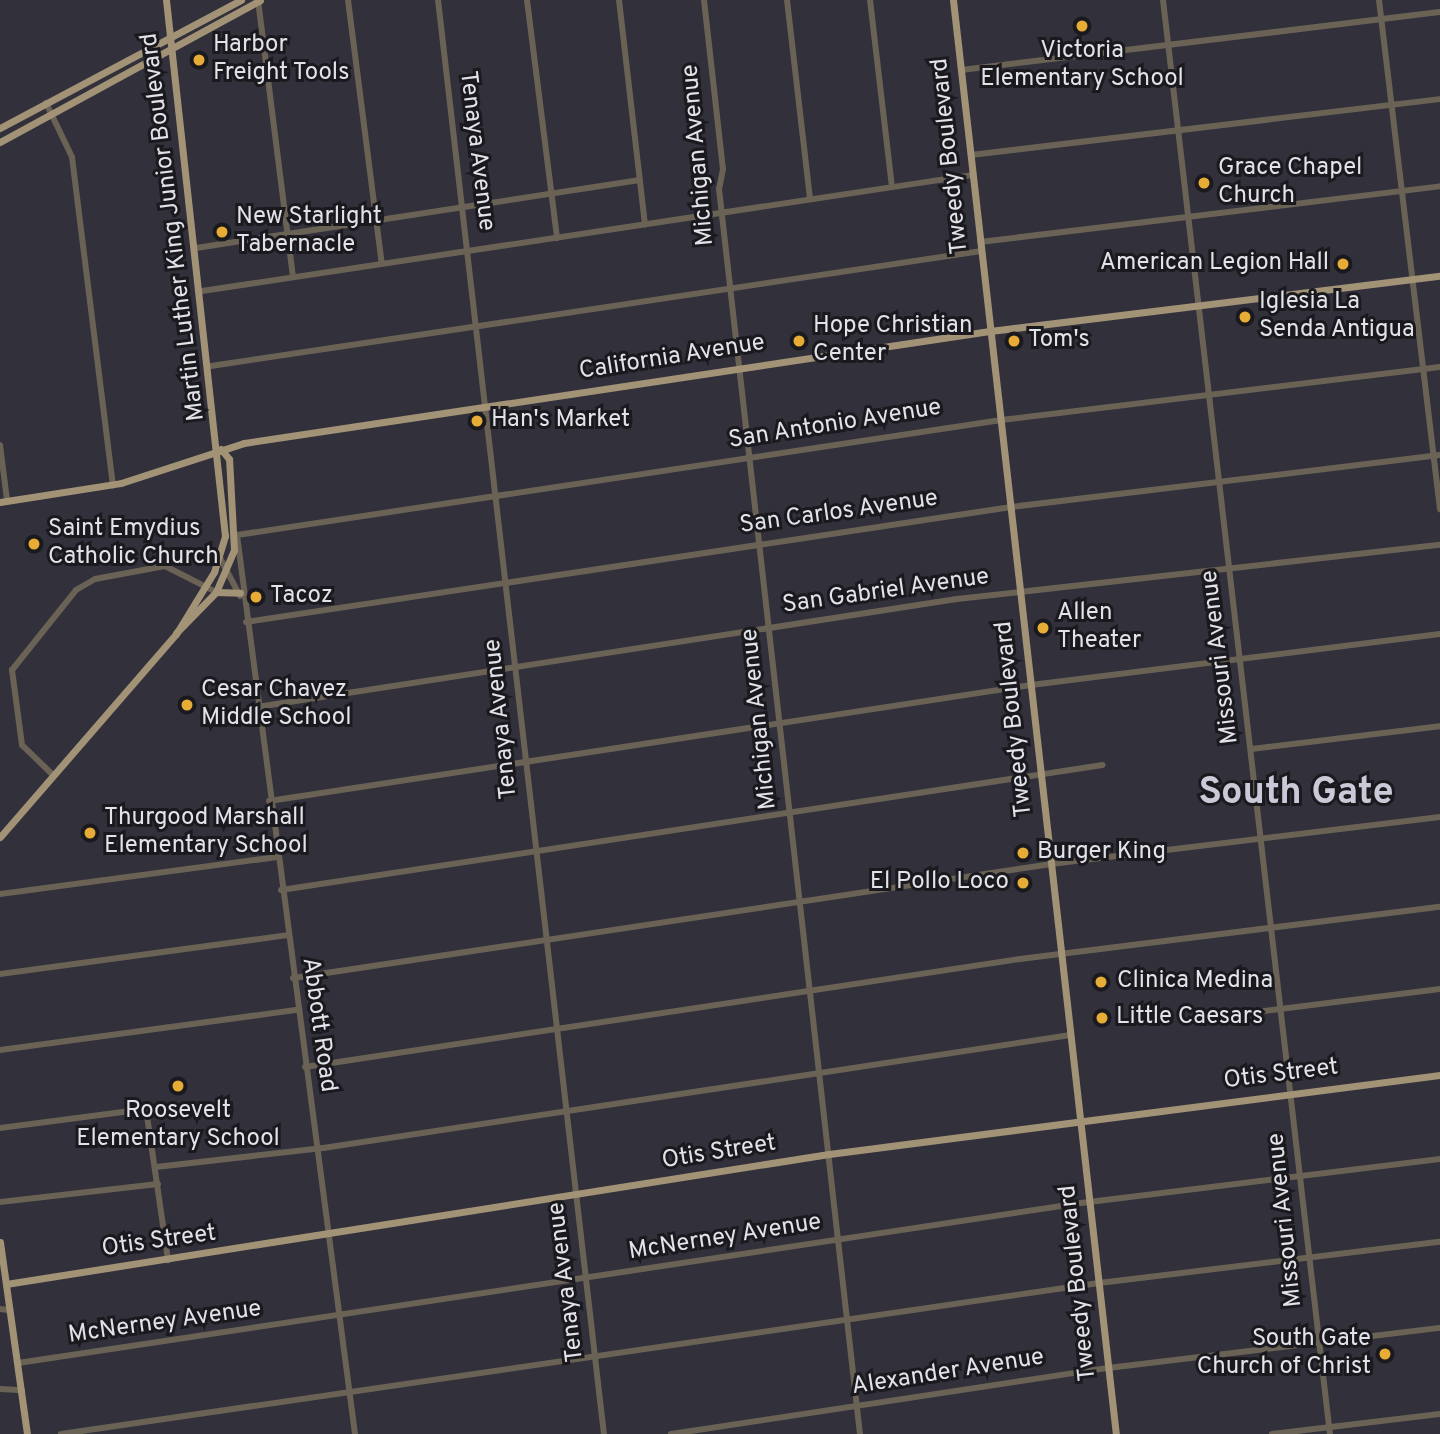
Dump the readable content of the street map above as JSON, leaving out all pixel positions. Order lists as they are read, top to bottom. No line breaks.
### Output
{"streets":{"main road":["Tweedy Boulevard","Martin Luther King Junior Boulevard","California Avenue","Otis Street"],"street":["Tenaya Avenue","Michigan Avenue","San Antonio Avenue","San Carlos Avenue","San Gabriel Avenue","Missouri Avenue","Abbott Road","McNerney Avenue","Alexander Avenue"]},"crossings":[["Tenaya Avenue","California Avenue"],["Tenaya Avenue","San Antonio Avenue"],["Tenaya Avenue","San Carlos Avenue"],["Tenaya Avenue","San Gabriel Avenue"],["Tenaya Avenue","Otis Street"],["Tenaya Avenue","McNerney Avenue"],["Michigan Avenue","California Avenue"],["Michigan Avenue","San Antonio Avenue"],["Michigan Avenue","San Carlos Avenue"],["Michigan Avenue","San Gabriel Avenue"],["Michigan Avenue","Otis Street"],["Michigan Avenue","McNerney Avenue"],["Michigan Avenue","Alexander Avenue"],["Tweedy Boulevard","California Avenue"],["Tweedy Boulevard","San Antonio Avenue"],["Tweedy Boulevard","San Carlos Avenue"],["Tweedy Boulevard","San Gabriel Avenue"],["Tweedy Boulevard","Otis Street"],["Tweedy Boulevard","McNerney Avenue"],["Tweedy Boulevard","Alexander Avenue"],["Martin Luther King Junior Boulevard","California Avenue"],["Martin Luther King Junior Boulevard","San Antonio Avenue"],["Martin Luther King Junior Boulevard","Abbott Road"],["California Avenue","Missouri Avenue"],["San Antonio Avenue","Missouri Avenue"],["San Antonio Avenue","Abbott Road"],["San Carlos Avenue","Missouri Avenue"],["San Carlos Avenue","Abbott Road"],["San Gabriel Avenue","Missouri Avenue"],["San Gabriel Avenue","Abbott Road"],["Missouri Avenue","Otis Street"],["Missouri Avenue","McNerney Avenue"],["Missouri Avenue","Alexander Avenue"],["Abbott Road","Otis Street"],["Abbott Road","McNerney Avenue"]],"districts":["South Gate"],"places":["Victoria Elementary School","Harbor Freight Tools","Grace Chapel Church","New Starlight Tabernacle","American Legion Hall","Iglesia La Senda Antigua","Hope Christian Center","Tom's","Han's Market","Saint Emydius Catholic Church","Tacoz","Allen Theater","Cesar Chavez Middle School","Thurgood Marshall Elementary School","Burger King","El Pollo Loco","Clinica Medina","Little Caesars","Roosevelt Elementary School","South Gate Church of Christ"]}
